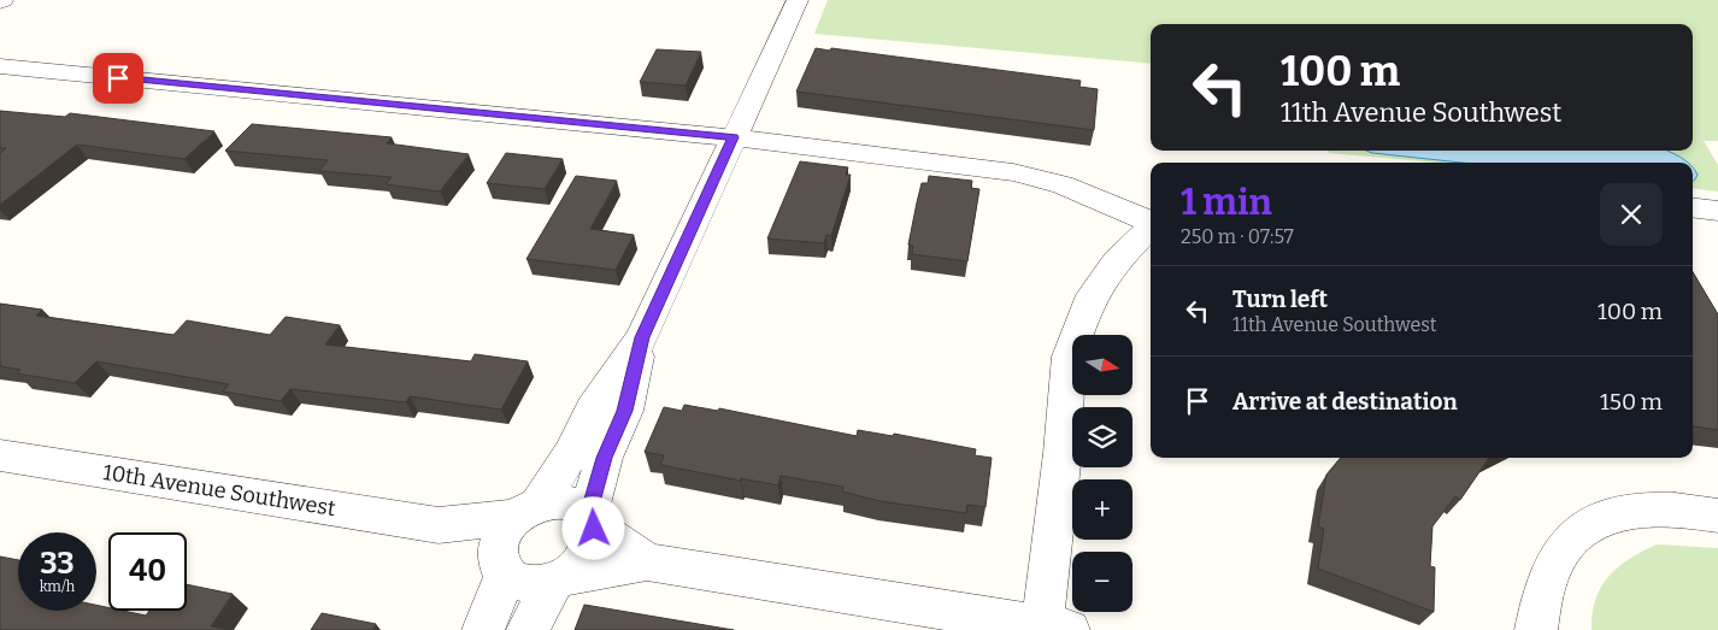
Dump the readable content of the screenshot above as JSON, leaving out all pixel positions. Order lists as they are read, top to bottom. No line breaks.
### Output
{"streets":{"street":["10th Avenue Southwest"]},"north":"right","page":{"turn":["100 m","11th Avenue Southwest"],"heading":["1 min","250 m · 07:57"],"list":[{"name":"Turn left","note":"11th Avenue Southwest","value":"100 m"},{"name":"Arrive at destination","value":"150 m"}],"map_buttons":["+","−"],"speed":"33 km/h","limit":"40"}}
